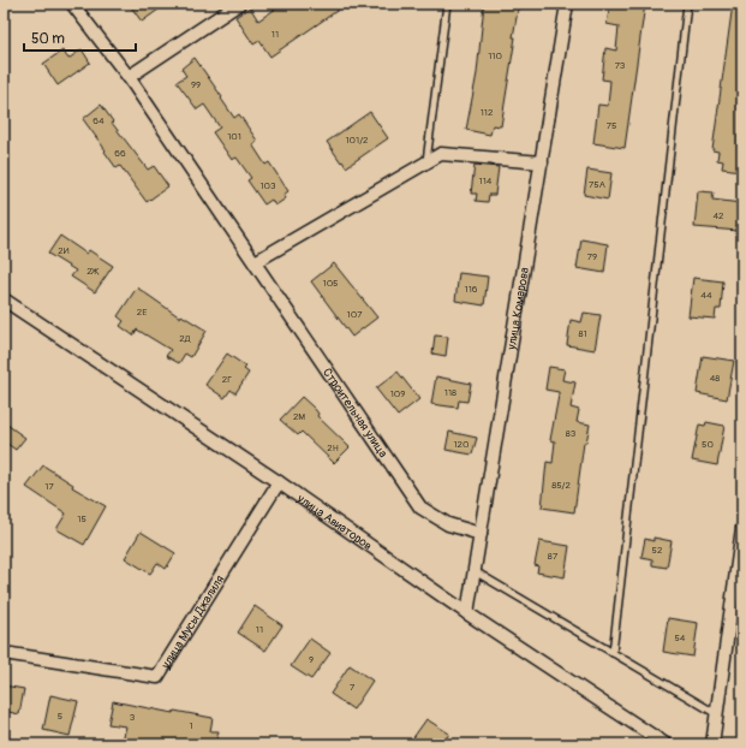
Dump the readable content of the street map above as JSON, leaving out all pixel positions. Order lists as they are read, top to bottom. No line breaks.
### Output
{"streets":{"street":["улица Комарова","Строительная улица","улица Авиаторов","улица Мусы Джалиля"]},"crossings":[["улица Комарова","Строительная улица"],["улица Комарова","улица Авиаторов"],["улица Авиаторов","улица Мусы Джалиля"]],"house_numbers":["11","110","73","99","112","64","75","101","101/2","66","114","75А","103","42","2И","79","2Ж","105","116","44","2Е","107","81","2Д","48","2Г","118","109","2М","83","120","50","2Н","85/2","17","15","52","87","11","54","9","7","5","3","1"],"scale_bar":"50 m"}
